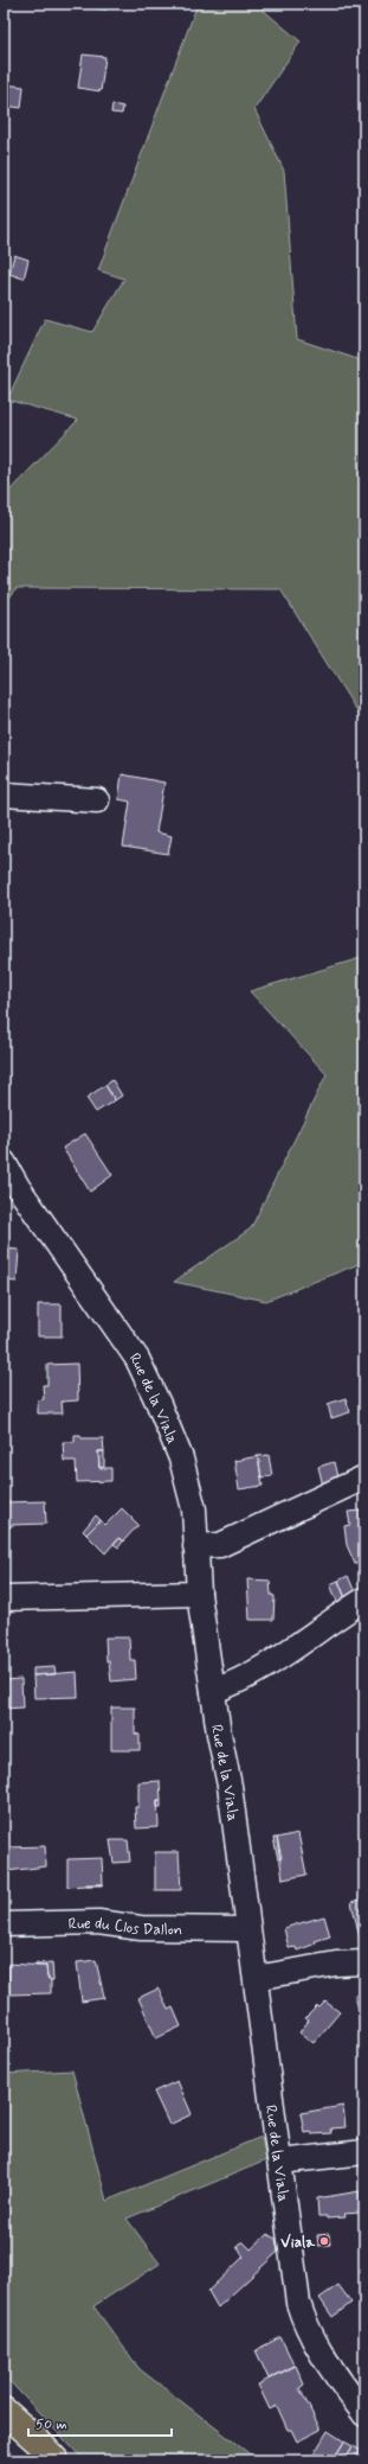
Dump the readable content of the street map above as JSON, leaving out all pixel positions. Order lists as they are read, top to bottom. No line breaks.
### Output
{"streets":{"street":["Rue de la Viala","Rue du Clos Dallon"]},"crossings":[["Rue de la Viala","Rue du Clos Dallon"]],"places":["Viala"],"scale_bar":"50 m"}
